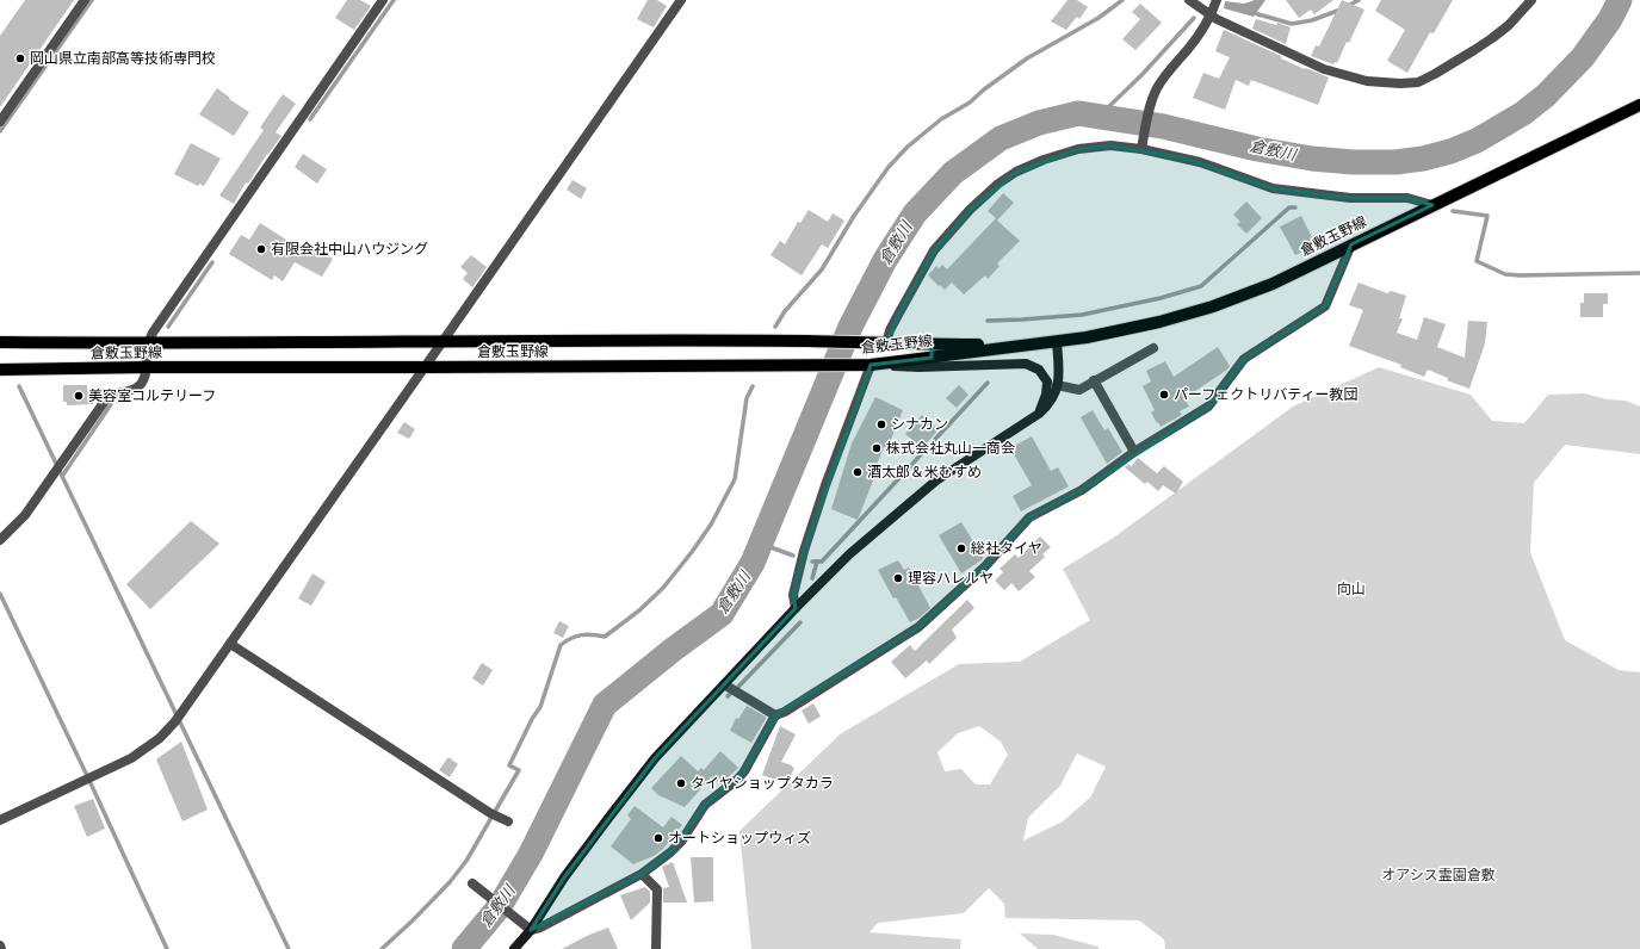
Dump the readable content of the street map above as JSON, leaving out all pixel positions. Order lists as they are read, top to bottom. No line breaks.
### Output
{"streets":{"main road":["倉敷玉野線"]},"water":["倉敷川"],"parks":["向山","オアシス霊園倉敷"],"places":["岡山県立南部高等技術専門校","有限会社中山ハウジング","パーフェクトリバティー教団","美容室コルテリーフ","シナカン","株式会社丸山一商会","酒太郎＆米むすめ","総社タイヤ","理容ハレルヤ","タイヤショップタカラ","オートショップウィズ"]}
